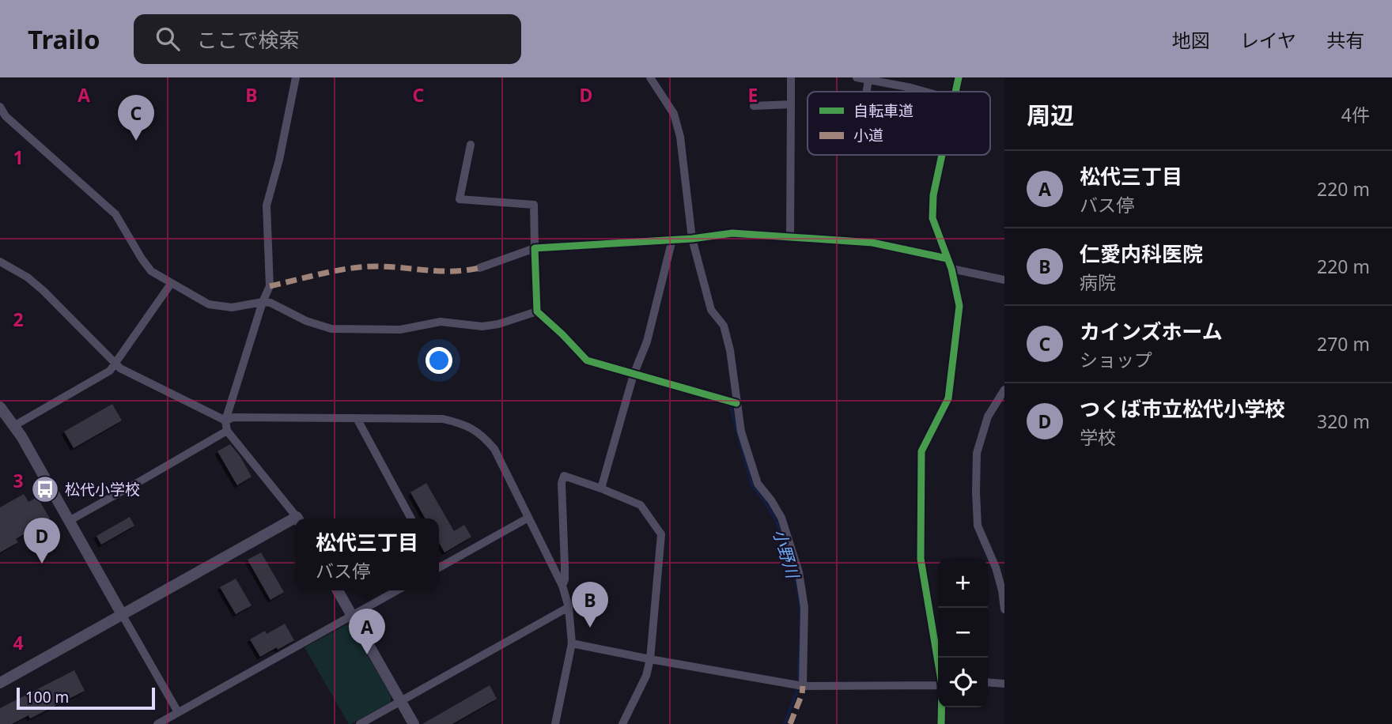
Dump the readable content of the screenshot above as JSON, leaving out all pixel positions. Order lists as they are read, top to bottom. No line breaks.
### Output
{"water":["小野川"],"places":{"bus stop":["松代小学校"]},"legend":["自転車道","小道"],"scale_bar":"100 m","page":{"header":"Trailo","search":"ここで検索","nav":["地図","レイヤ","共有"],"heading":["周辺","4件"],"pins":["C","D","B","A"],"list":[{"mark":"A","name":"松代三丁目","note":"バス停","value":"220 m"},{"mark":"B","name":"仁愛内科医院","note":"病院","value":"220 m"},{"mark":"C","name":"カインズホーム","note":"ショップ","value":"270 m"},{"mark":"D","name":"つくば市立松代小学校","note":"学校","value":"320 m"}],"popup":["松代三丁目","バス停"],"map_buttons":["+","−"],"scale":"100 m"},"grid":{"columns":["A","B","C","D","E"],"rows":["1","2","3","4"]}}
